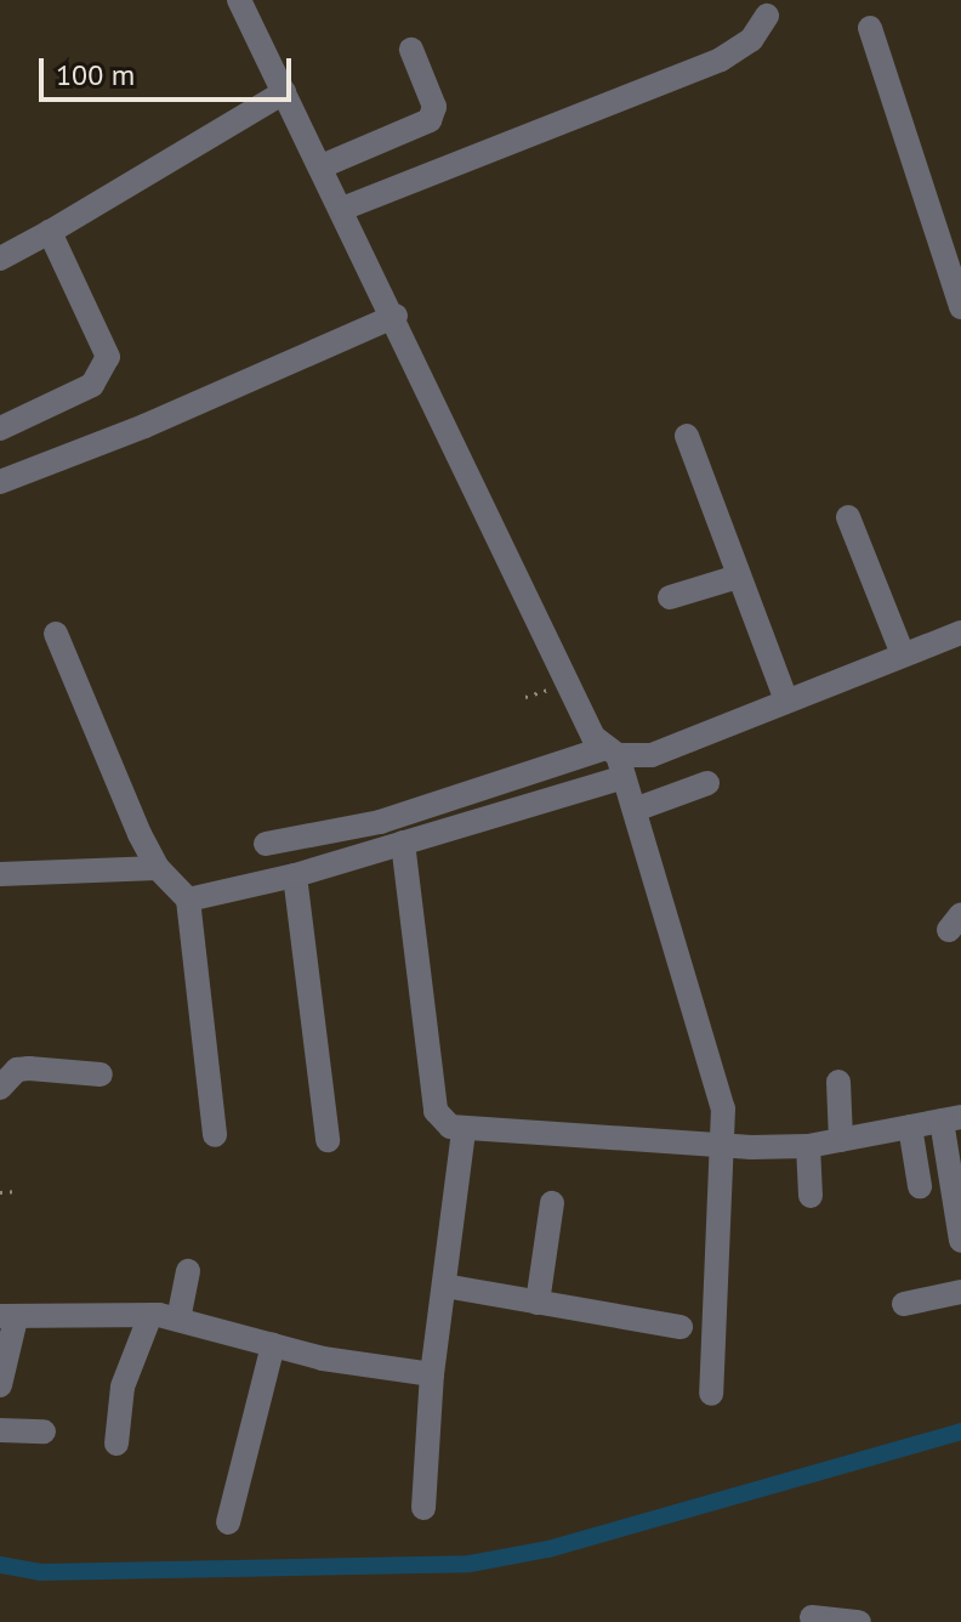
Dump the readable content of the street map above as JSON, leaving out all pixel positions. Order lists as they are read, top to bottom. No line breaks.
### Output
{"scale_bar":"100 m"}
